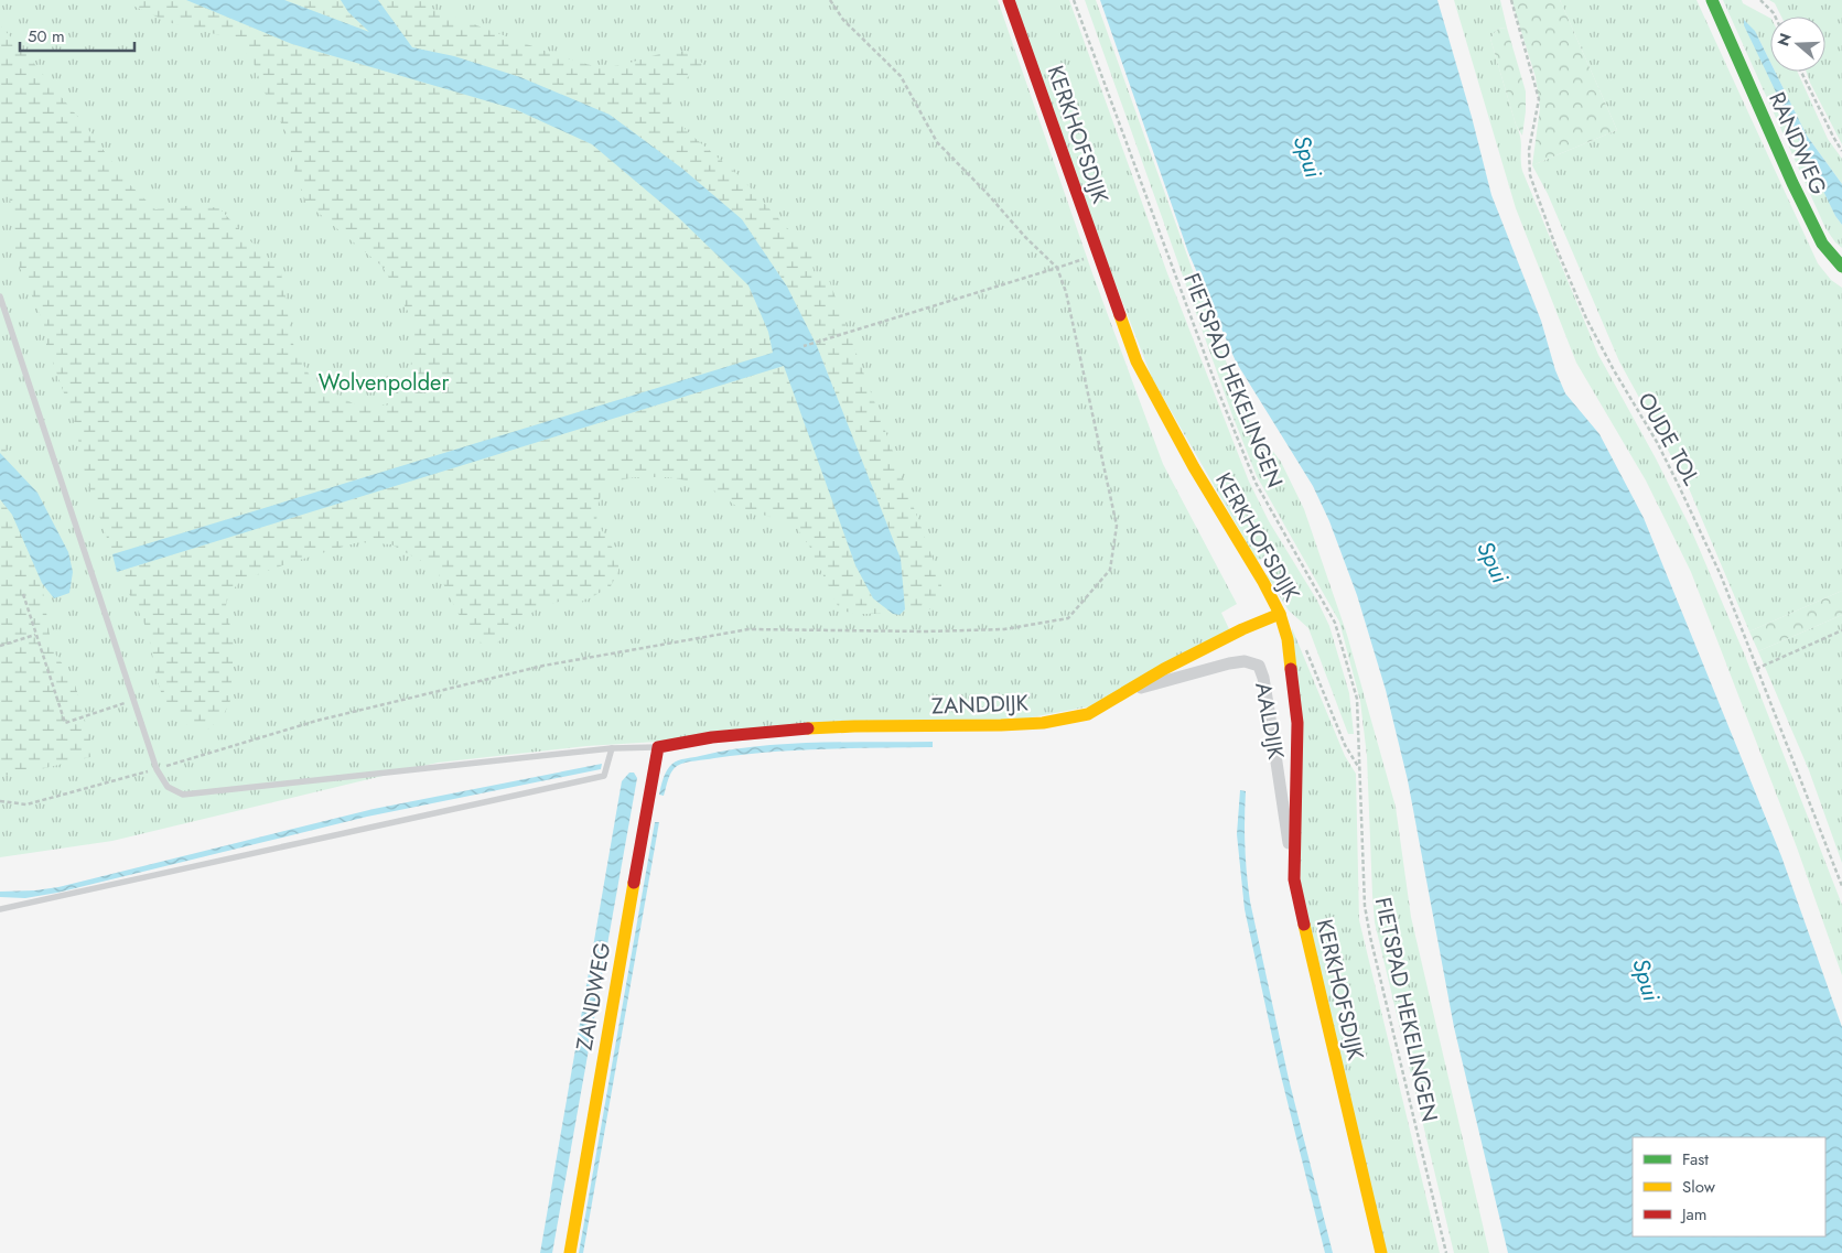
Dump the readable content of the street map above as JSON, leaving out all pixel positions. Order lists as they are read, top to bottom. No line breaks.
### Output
{"streets":{"street":["KERKHOFSDIJK","RANDWEG","ZANDDIJK","AALDIJK","ZANDWEG"],"path":["FIETSPAD HEKELINGEN","OUDE TOL"]},"crossings":[["KERKHOFSDIJK","ZANDDIJK"],["KERKHOFSDIJK","AALDIJK"],["ZANDDIJK","AALDIJK"],["ZANDDIJK","ZANDWEG"]],"water":["Spui"],"parks":["Wolvenpolder"],"legend":["Fast","Slow","Jam"],"scale_bar":"50 m","north":"left"}
